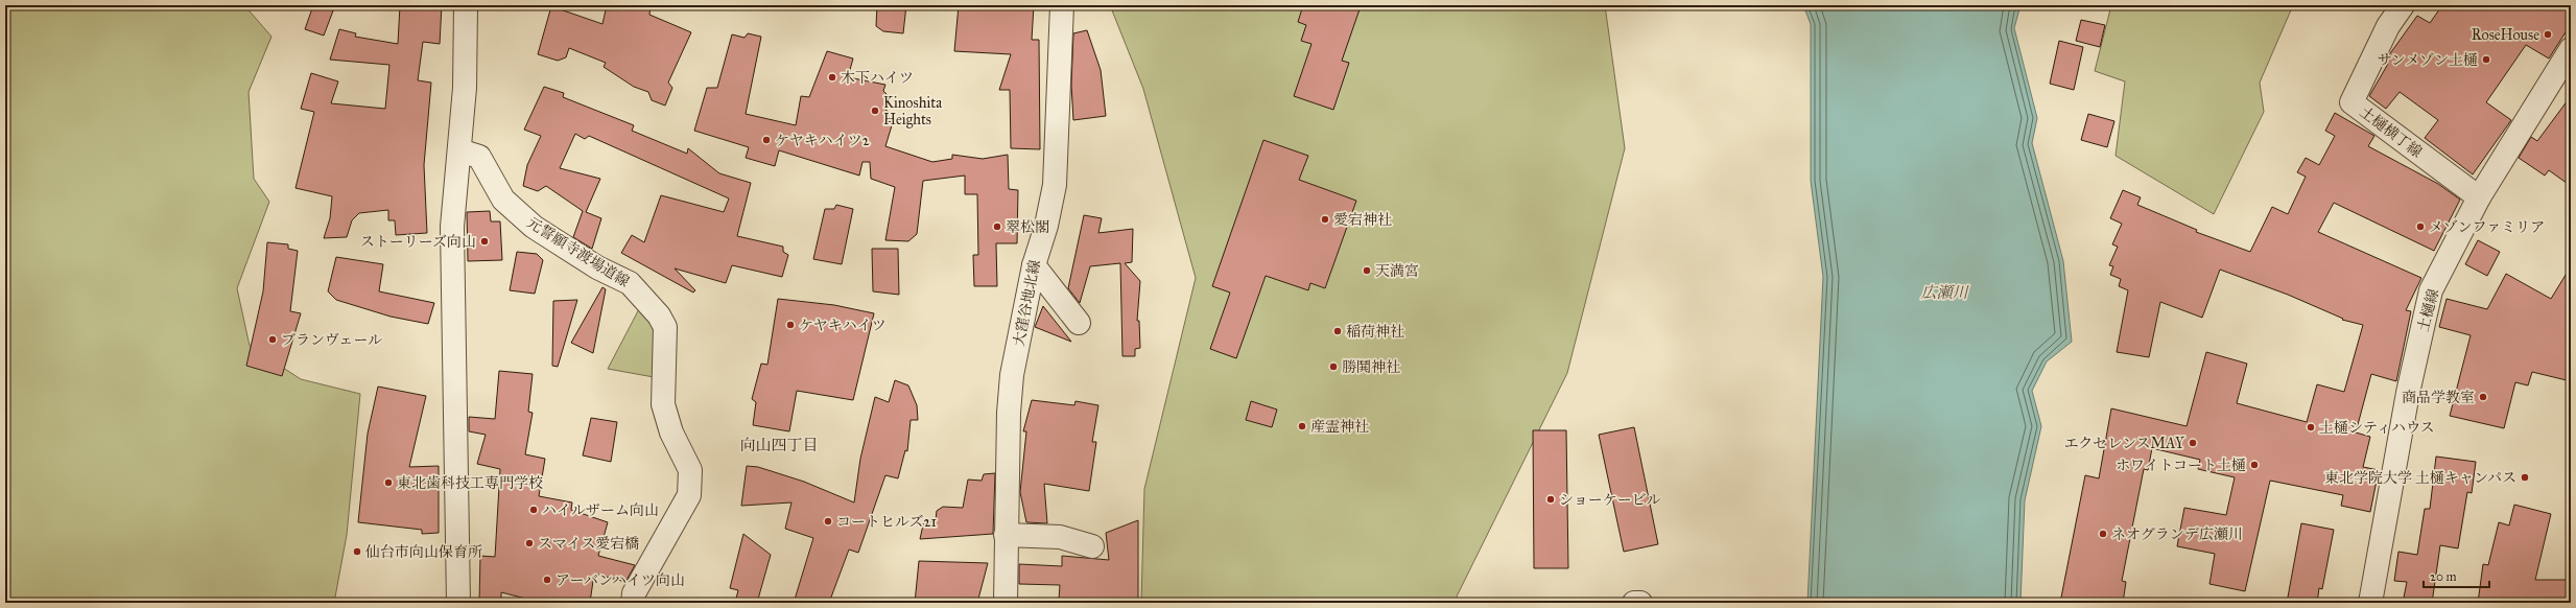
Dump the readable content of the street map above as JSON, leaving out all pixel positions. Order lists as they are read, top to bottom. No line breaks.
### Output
{"streets":{"street":["土樋横丁線","元誓願寺渡場道線","大窪谷地北線","土樋線"]},"crossings":[["土樋横丁線","土樋線"]],"districts":["向山四丁目"],"water":["広瀬川"],"places":["RoseHouse","サンメゾン土樋","木下ハイツ","Kinoshita Heights","ケヤキハイツ2","愛宕神社","翠松閣","メゾンファミリア","ストーリーズ向山","天満宮","ケヤキハイツ","稲荷神社","ブランヴェール","勝鬨神社","商品学教室","産霊神社","土樋シティハウス","エクセレンスMAY","ホワイトコート土樋","東北学院大学 土樋キャンパス","東北歯科技工専門学校","ショーケービル","ハイルザーム向山","コートヒルズ21","ネオグランデ広瀬川","スマイス愛宕橋","仙台市向山保育所","アーバンハイツ向山"],"scale_bar":"20 m"}
